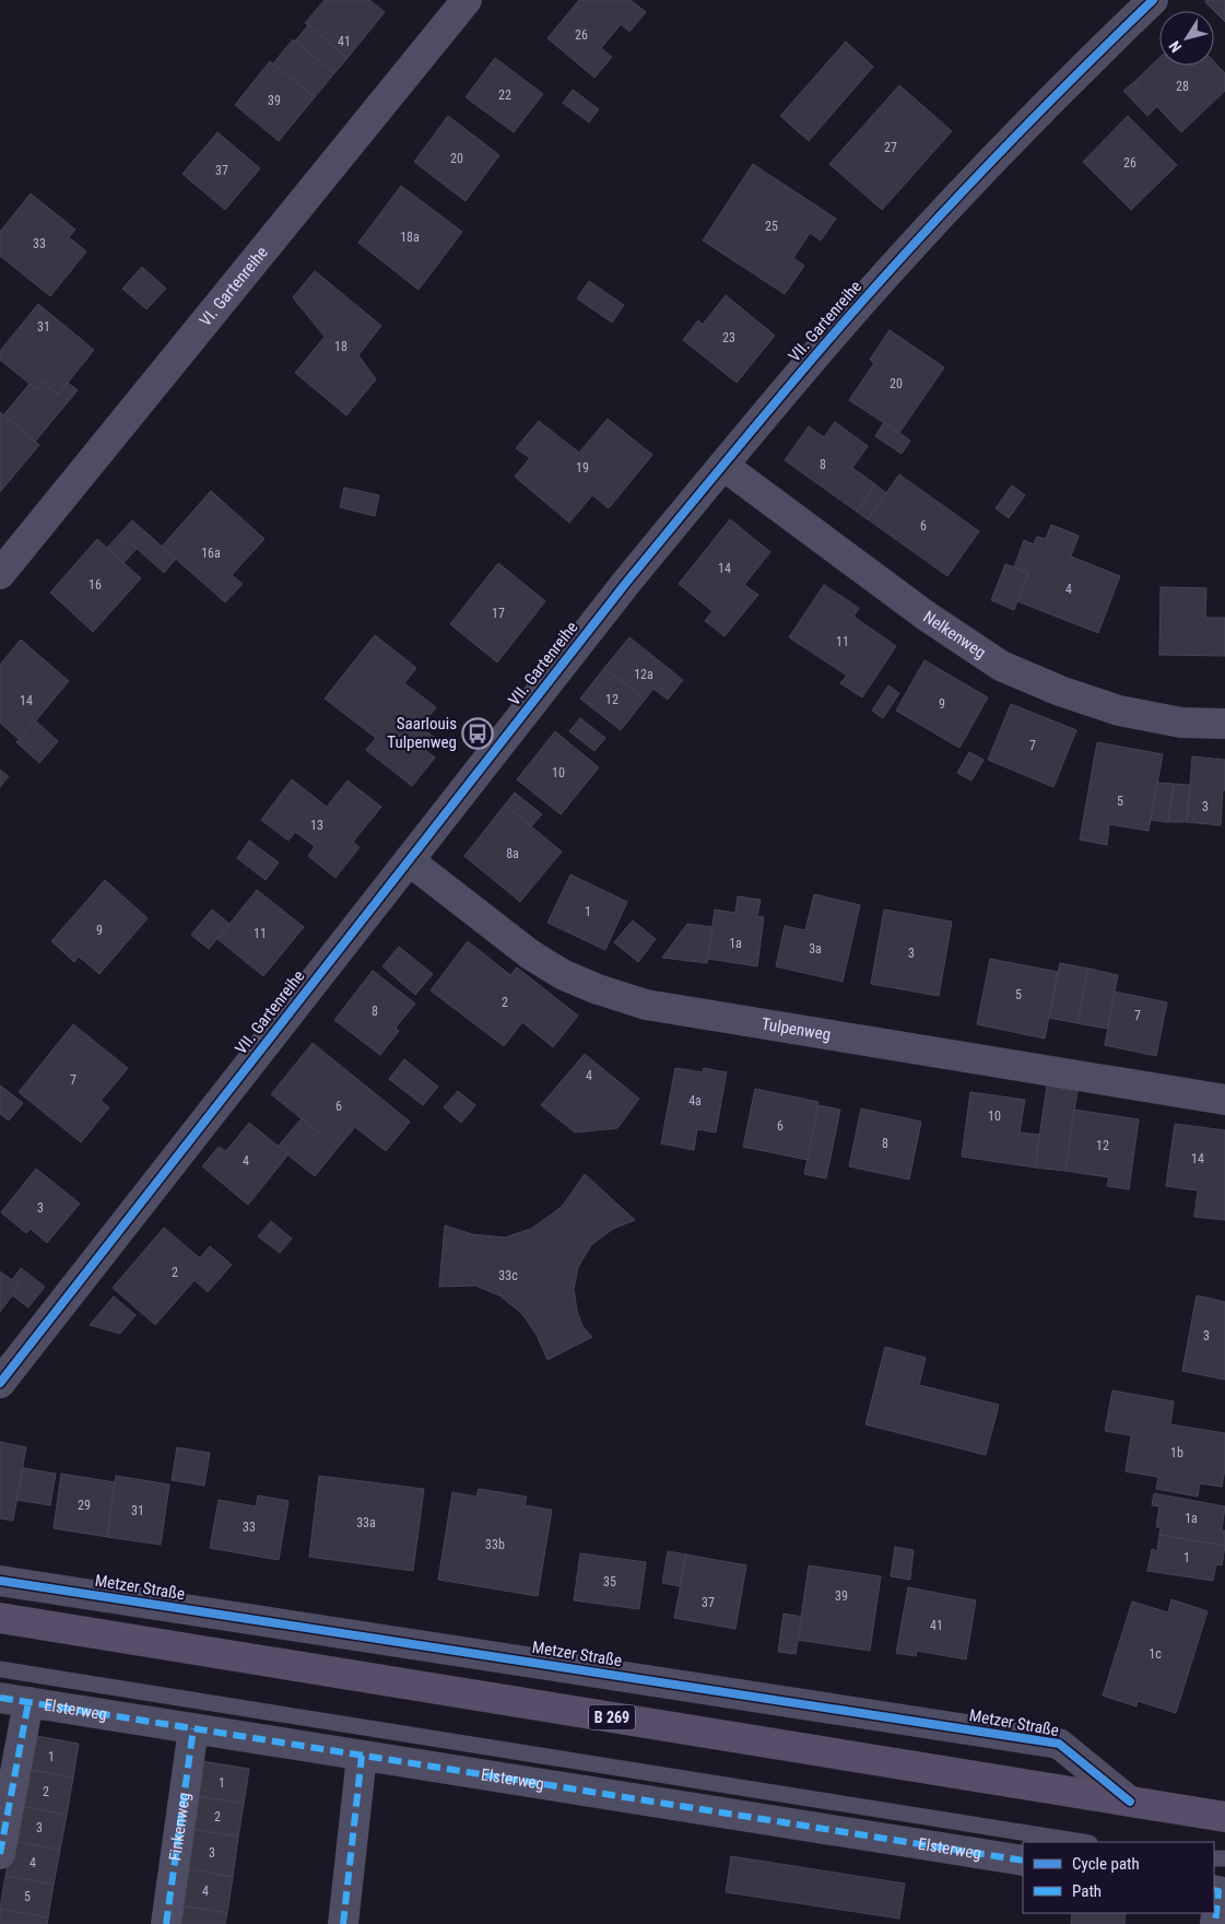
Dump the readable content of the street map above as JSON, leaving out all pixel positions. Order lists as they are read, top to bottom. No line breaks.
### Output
{"streets":{"main road":["B 269"],"street":["VI. Gartenreihe","VII. Gartenreihe","Nelkenweg","Tulpenweg","Metzer Straße","Elsterweg","Finkenweg"]},"crossings":[["VII. Gartenreihe","Nelkenweg"],["VII. Gartenreihe","Tulpenweg"],["Metzer Straße","B 269"],["Elsterweg","Finkenweg"]],"places":{"bus stop":["Saarlouis Tulpenweg"]},"house_numbers":["26","41","28","22","39","27","20","26","37","25","18a","33","31","23","18","20","8","19","6","16a","14","16","4","17","11","12a","12","14","9","7","10","5","3","13","8a","1","9","11","1a","3a","3","5","2","8","7","4","7","4a","6","10","6","8","12","14","4","3","2","33c","3","1b","29","31","1a","33a","33","33b","1","35","39","37","41","1c","1","1","2","2","3","3","4","4","5"],"legend":["Cycle path","Path"],"north":"bottom left"}
